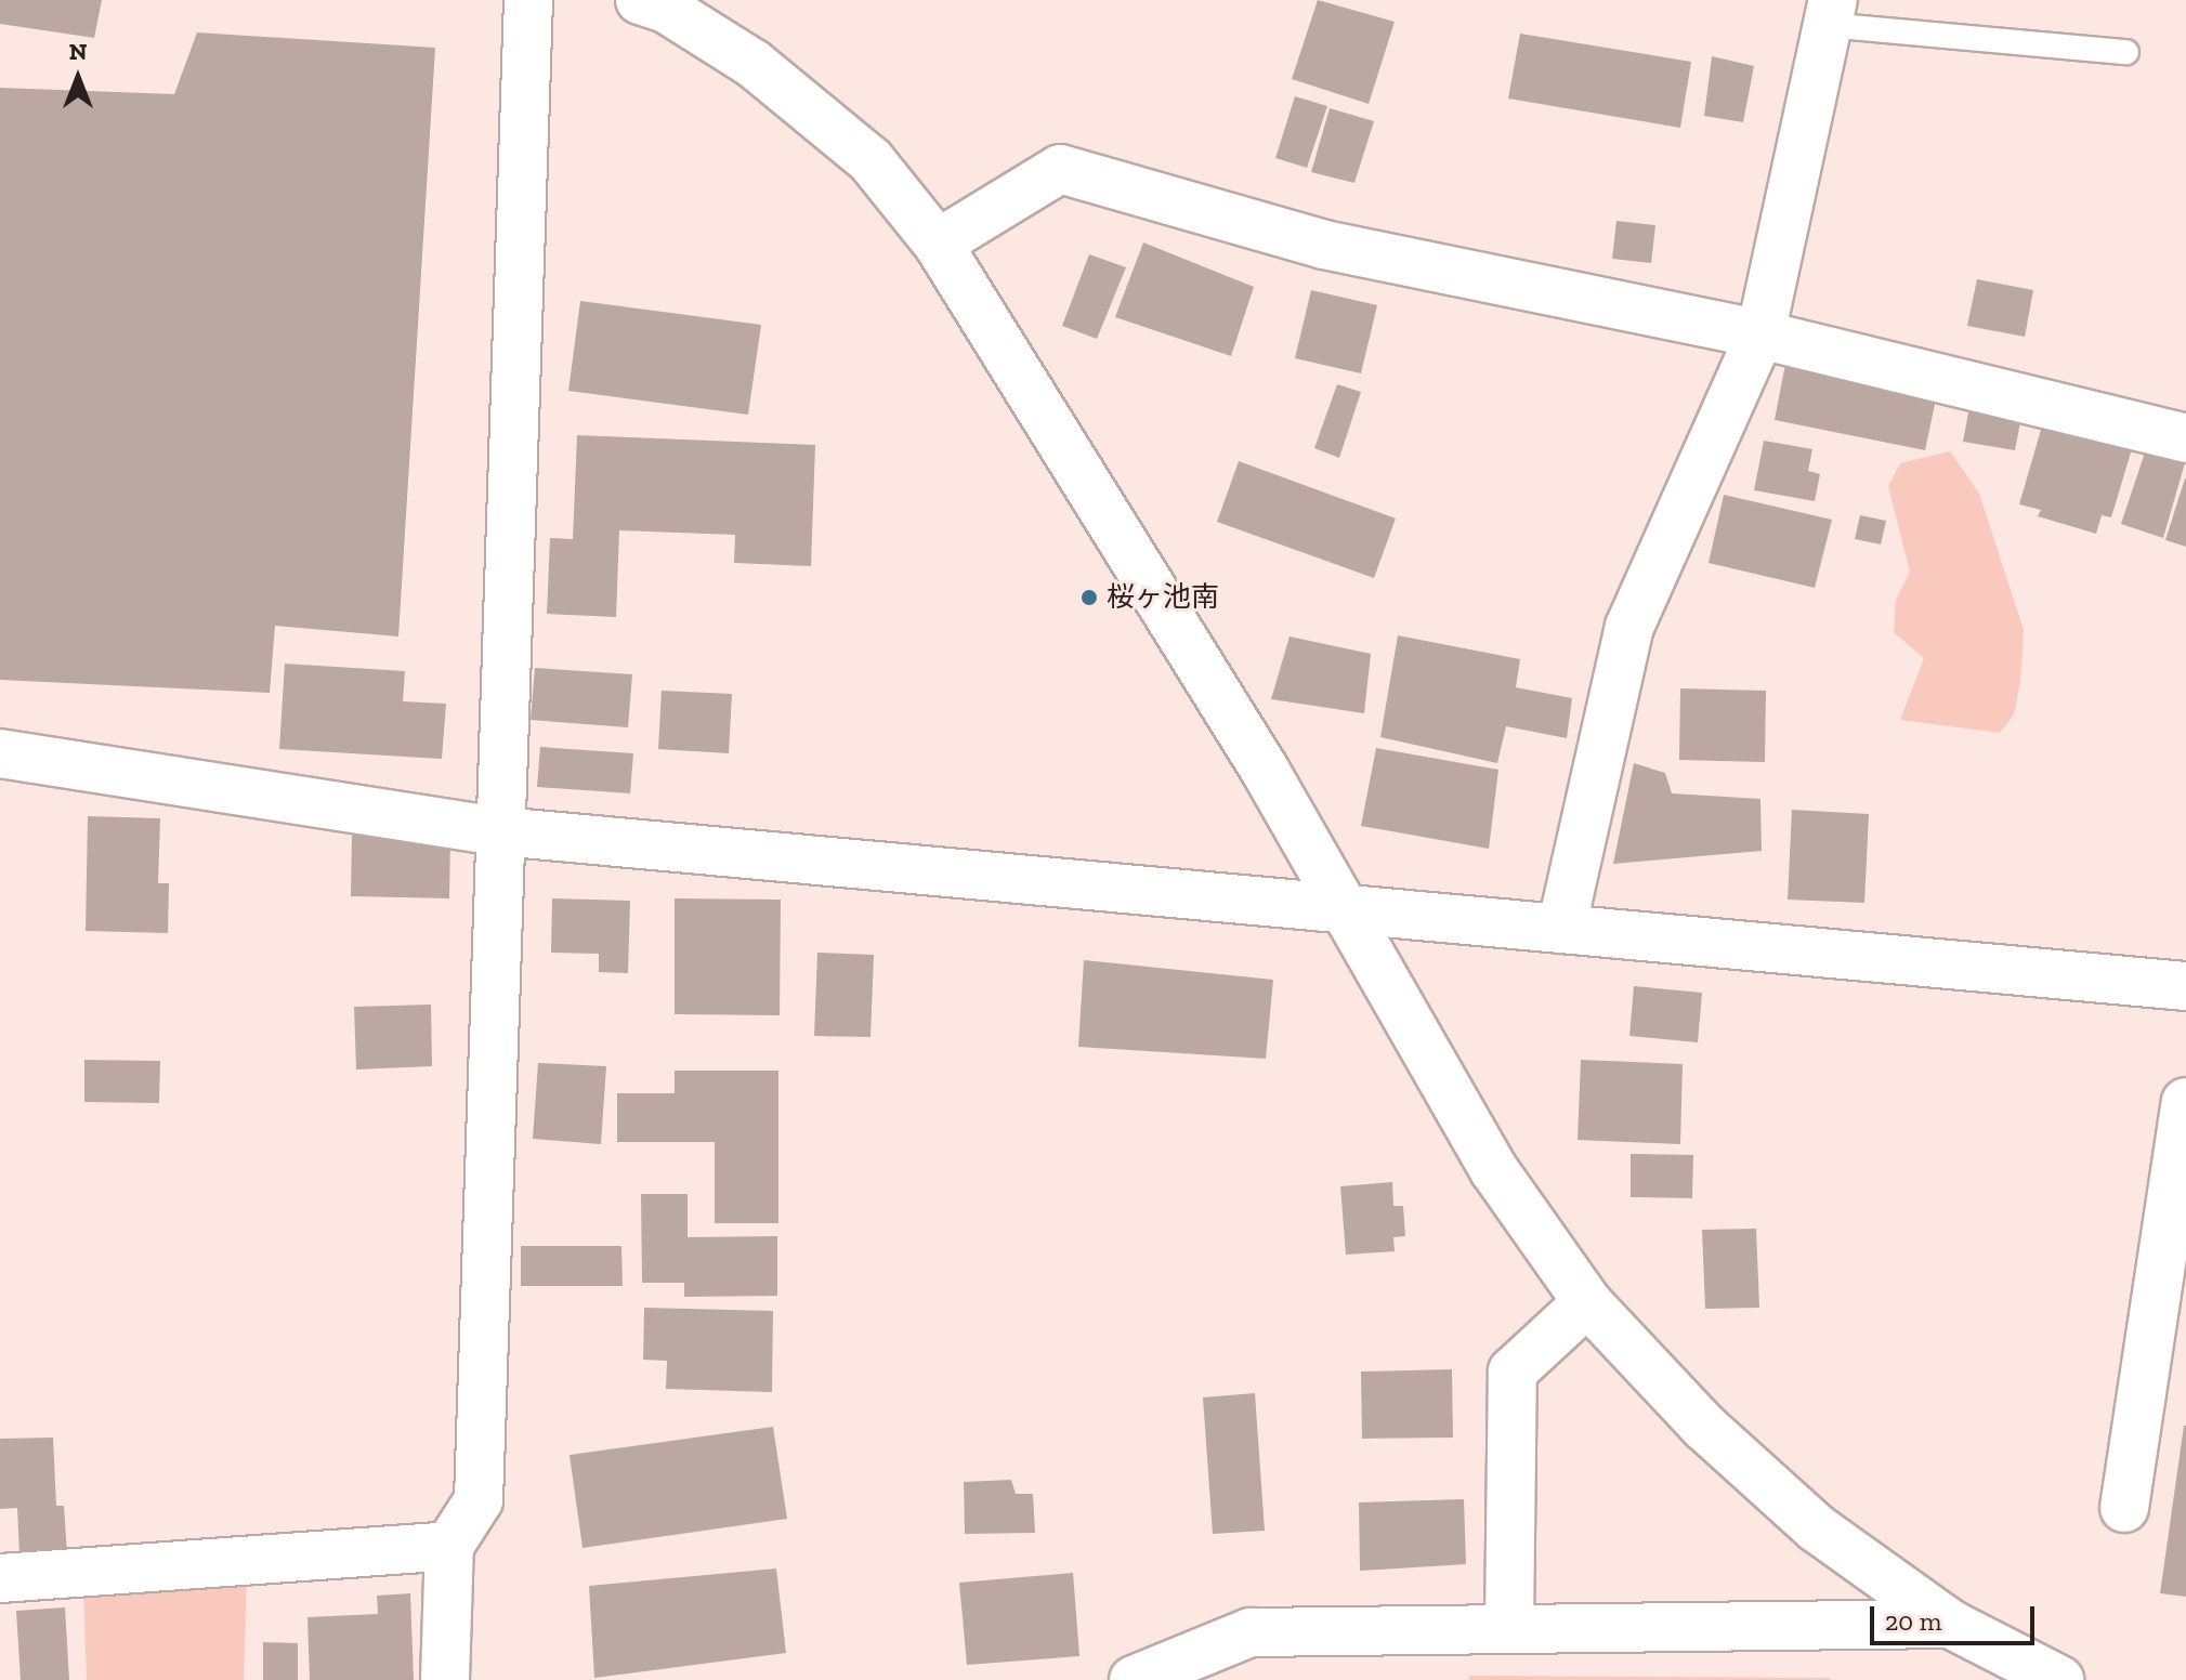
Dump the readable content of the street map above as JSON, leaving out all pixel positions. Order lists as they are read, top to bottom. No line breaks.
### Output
{"places":["桜ヶ池南"],"scale_bar":"20 m","north":"top"}
